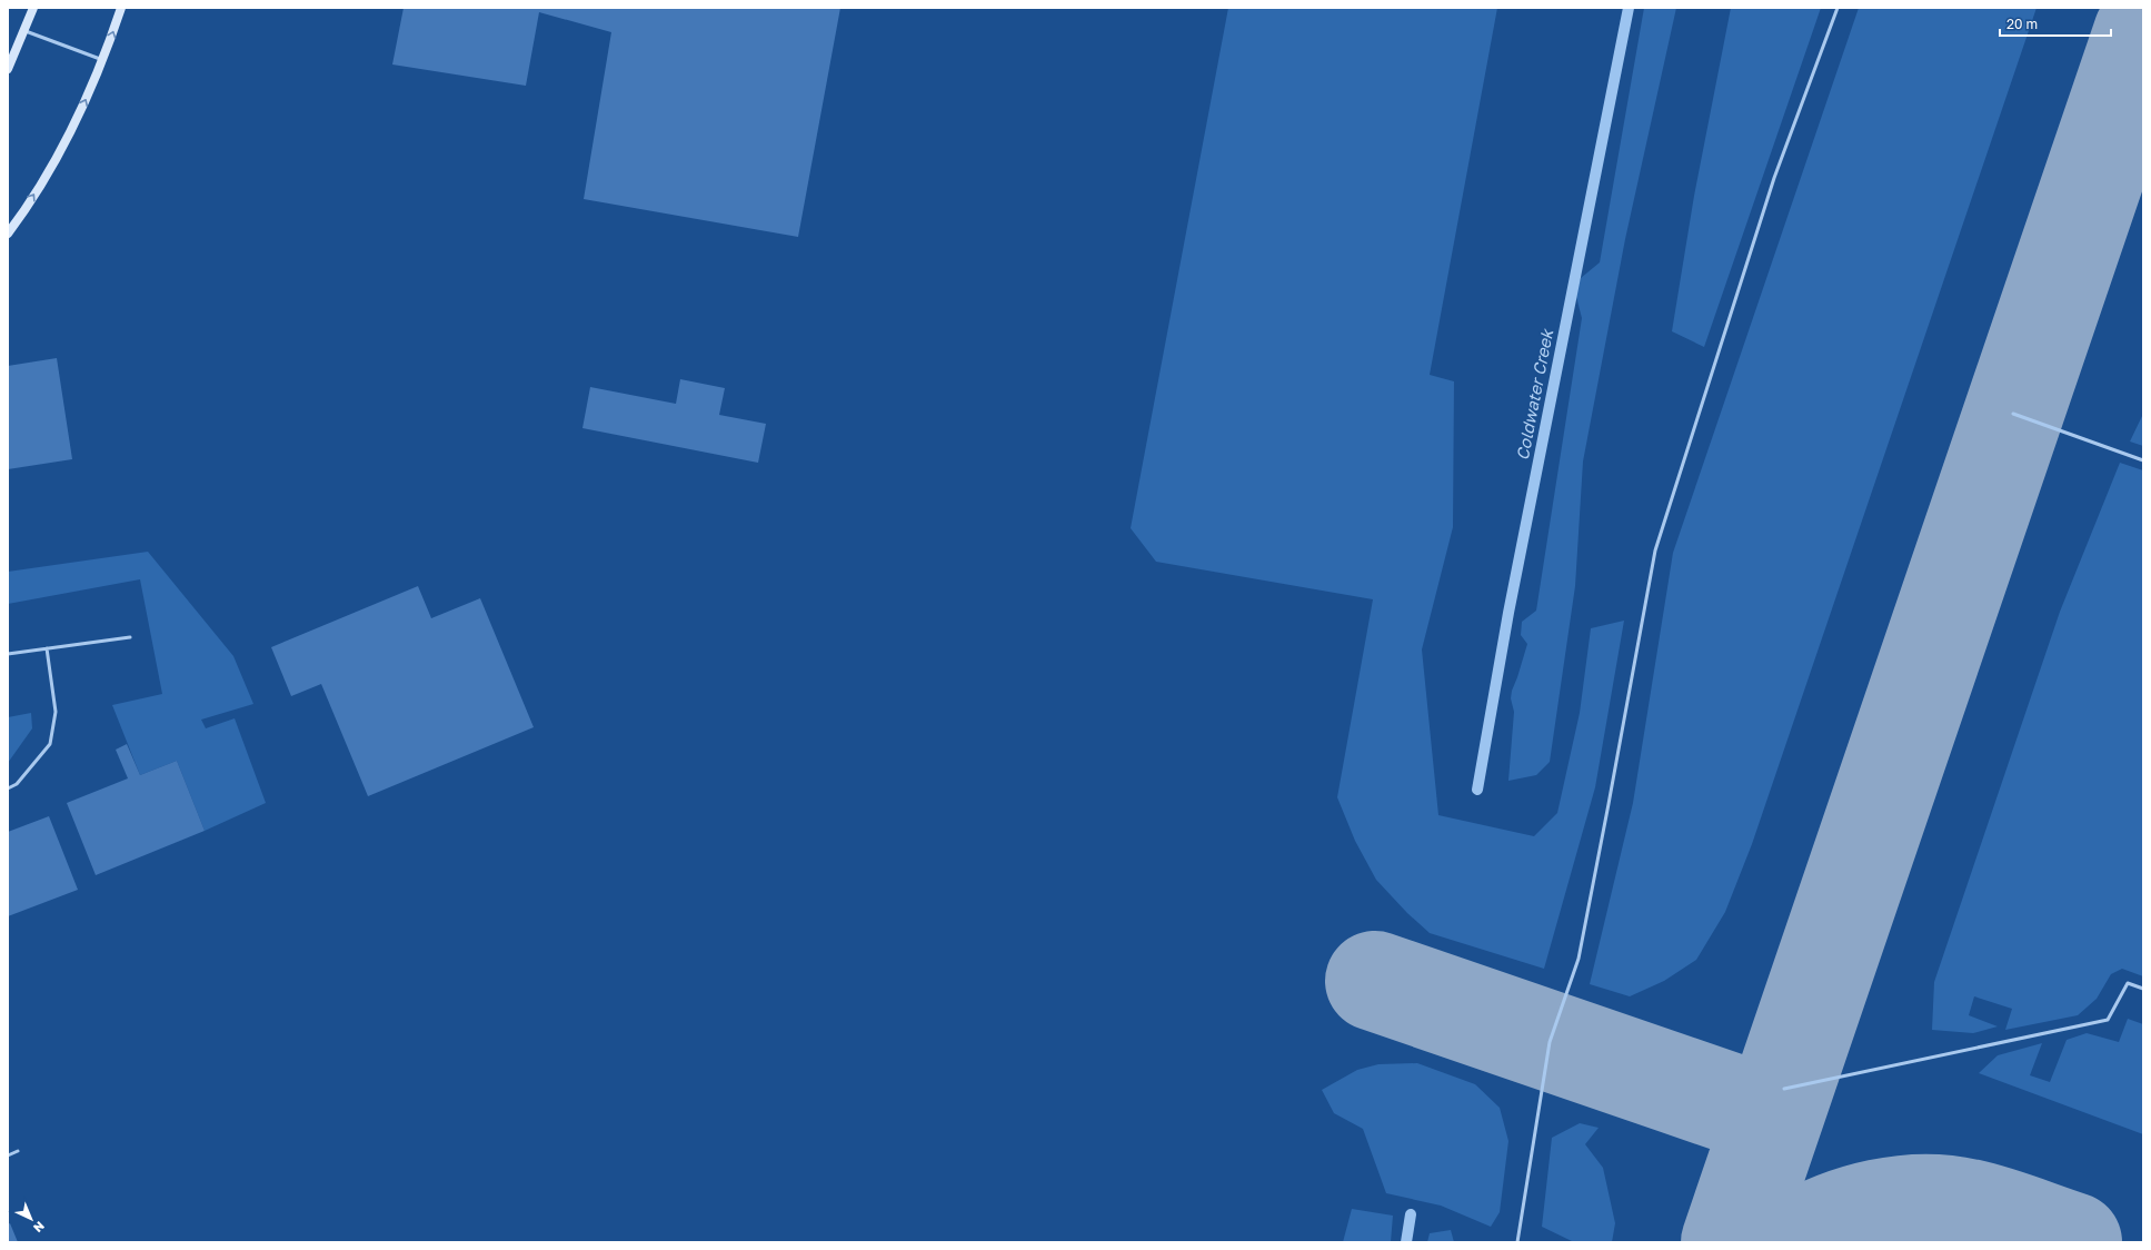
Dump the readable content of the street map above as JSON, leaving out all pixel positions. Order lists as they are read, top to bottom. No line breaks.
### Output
{"water":["Coldwater Creek"],"scale_bar":"20 m","north":"bottom right"}
